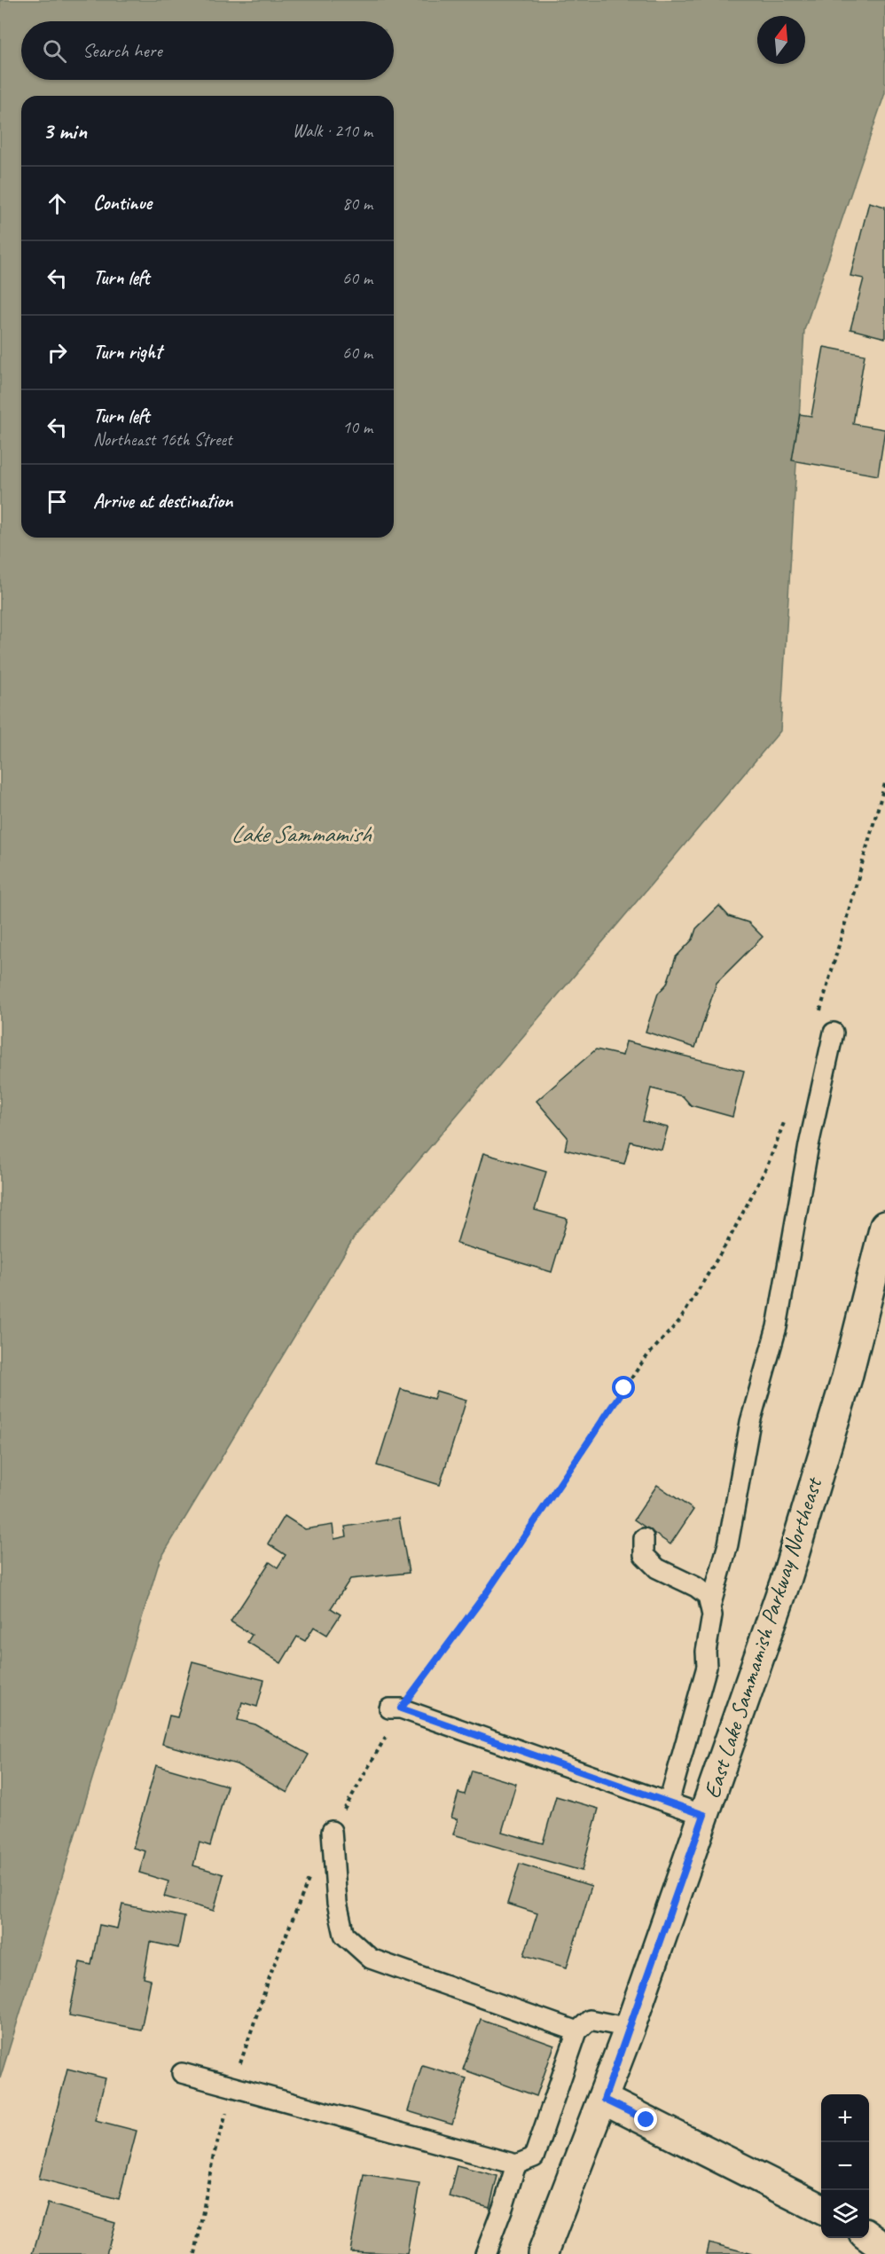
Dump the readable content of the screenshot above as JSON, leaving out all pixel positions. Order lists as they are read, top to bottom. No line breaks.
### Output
{"streets":{"main road":["East Lake Sammamish Parkway Northeast"]},"water":["Lake Sammamish"],"north":"top","page":{"search":"Search here","heading":["3 min","Walk · 210 m"],"list":[["Continue","80 m"],["Turn left","60 m"],["Turn right","60 m"],["Turn left","Northeast 16th Street","10 m"],"Arrive at destination"],"map_buttons":["+","−"]}}
